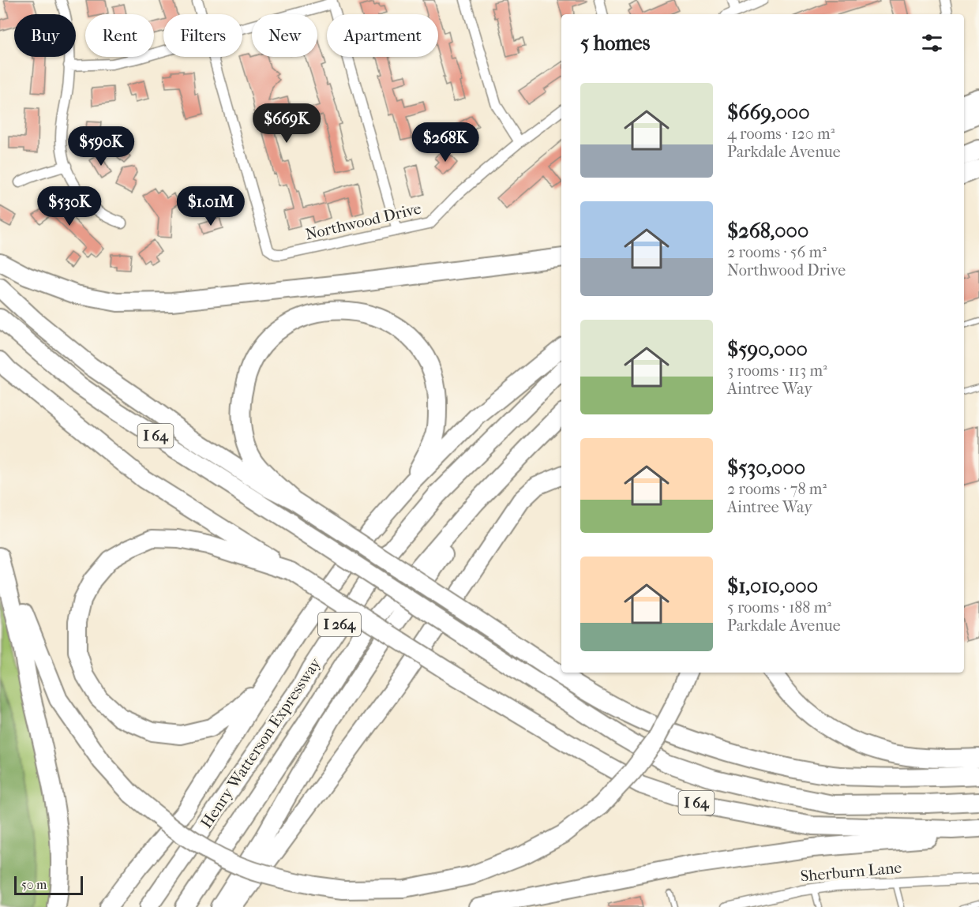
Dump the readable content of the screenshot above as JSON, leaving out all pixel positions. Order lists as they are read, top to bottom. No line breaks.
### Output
{"streets":{"highway":["I 64","I 264","Henry Watterson Expressway"],"street":["Northwood Drive","Sherburn Lane"]},"scale_bar":"50 m","page":{"chip":["Buy","Rent","Filters","New","Apartment"],"heading":"5 homes","list":[{"name":"$669,000","note":"4 rooms · 120 m² · Parkdale Avenue"},{"name":"$268,000","note":"2 rooms · 56 m² · Northwood Drive"},{"name":"$590,000","note":"3 rooms · 113 m² · Aintree Way"},{"name":"$530,000","note":"2 rooms · 78 m² · Aintree Way"},{"name":"$1,010,000","note":"5 rooms · 188 m² · Parkdale Avenue"}],"price":["$669K","$268K","$590K","$530K","$1.01M"],"scale":"50 m"}}
